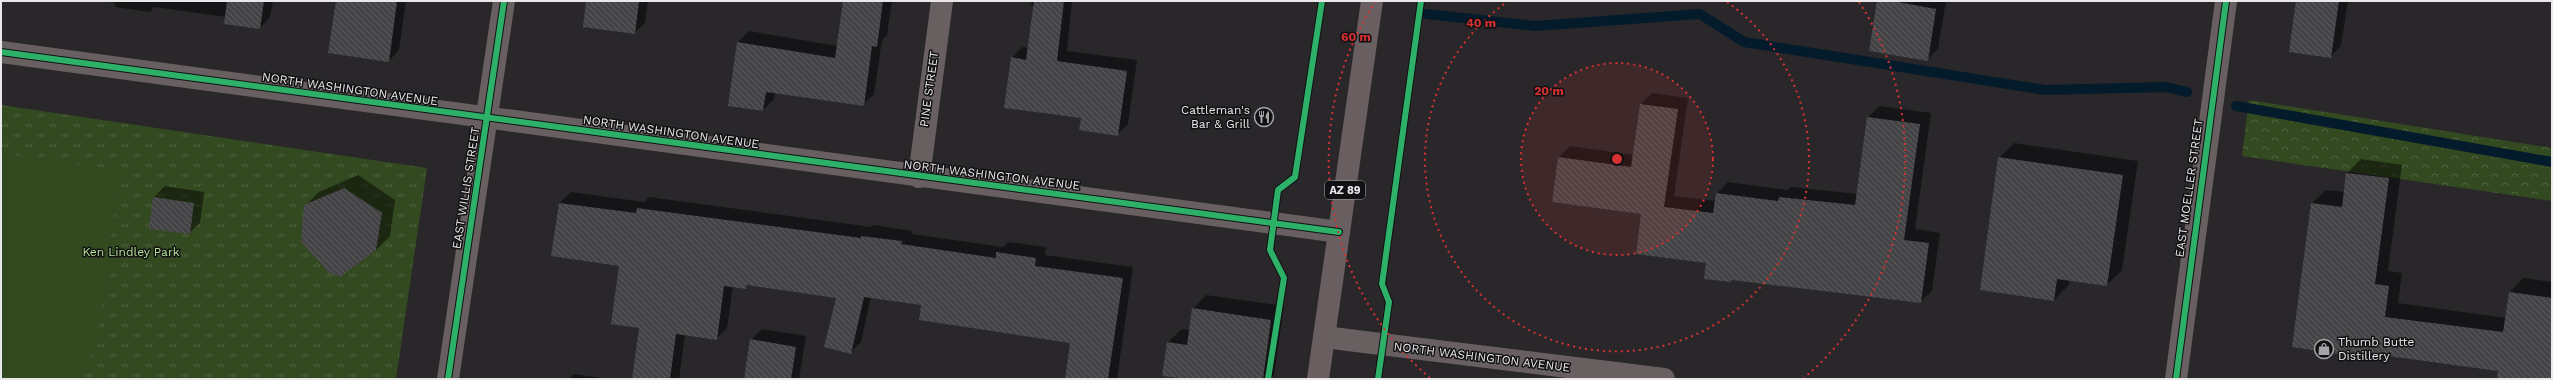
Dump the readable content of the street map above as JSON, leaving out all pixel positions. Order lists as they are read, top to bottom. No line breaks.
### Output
{"streets":{"main road":["AZ 89"],"street":["NORTH WASHINGTON AVENUE","PINE STREET","EAST WILLIS STREET","EAST MOELLER STREET"]},"crossings":[["NORTH WASHINGTON AVENUE","PINE STREET"],["NORTH WASHINGTON AVENUE","EAST WILLIS STREET"],["NORTH WASHINGTON AVENUE","AZ 89"]],"parks":["Ken Lindley Park"],"places":{"restaurant":["Cattleman's Bar & Grill"],"shop":["Thumb Butte Distillery"]},"rings":["40 m","60 m","20 m"]}
